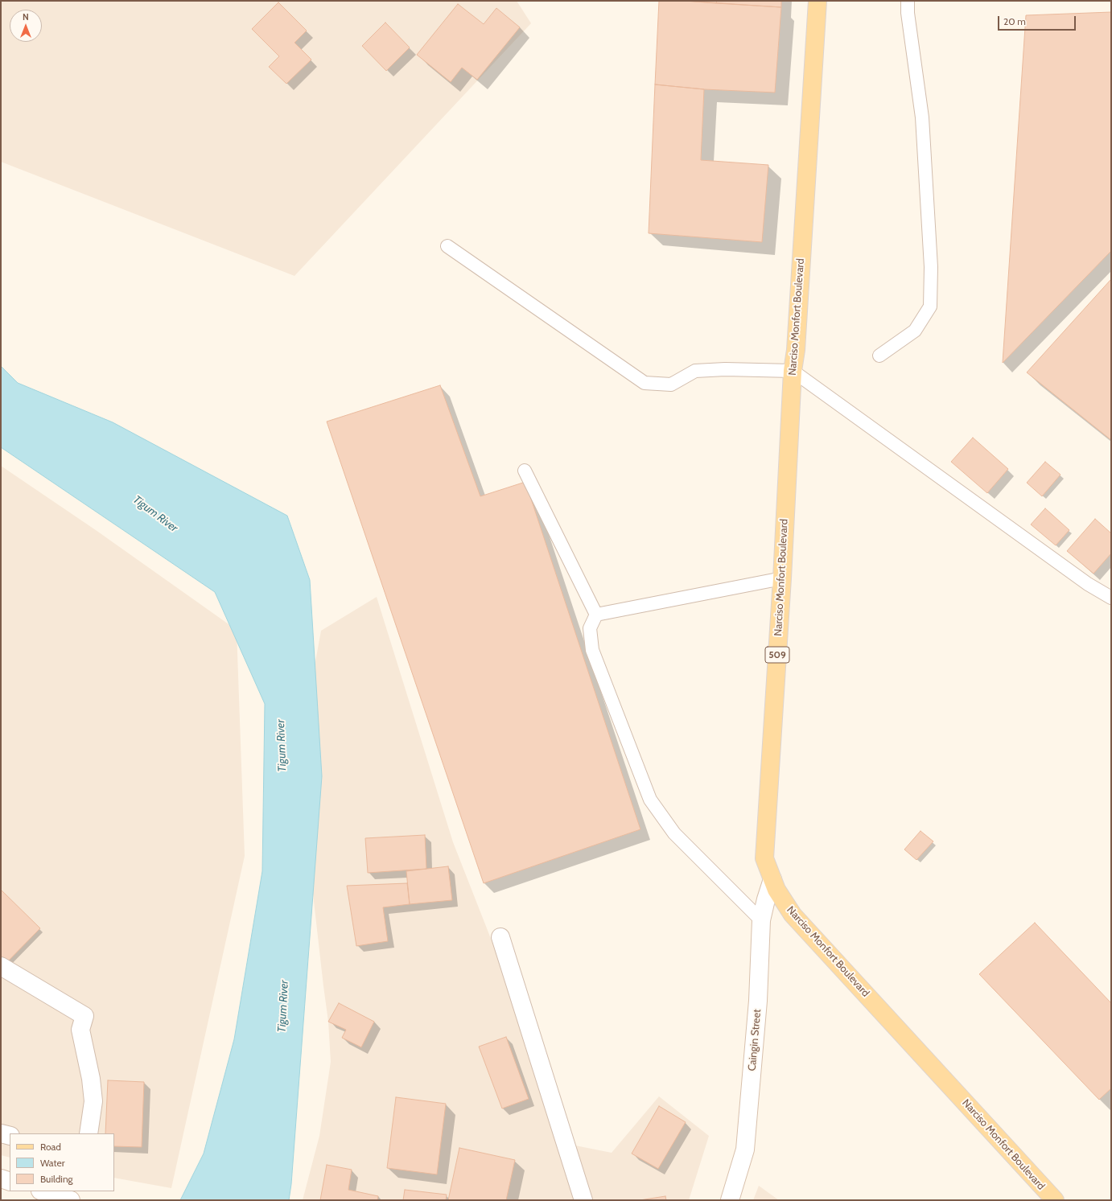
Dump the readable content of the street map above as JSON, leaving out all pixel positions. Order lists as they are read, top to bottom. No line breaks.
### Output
{"streets":{"main road":["Narciso Monfort Boulevard","509"],"street":["Caingin Street"]},"crossings":[["Narciso Monfort Boulevard","Caingin Street"]],"water":["Tigum River"],"legend":["Road","Water","Building"],"scale_bar":"20 m","north":"top"}
